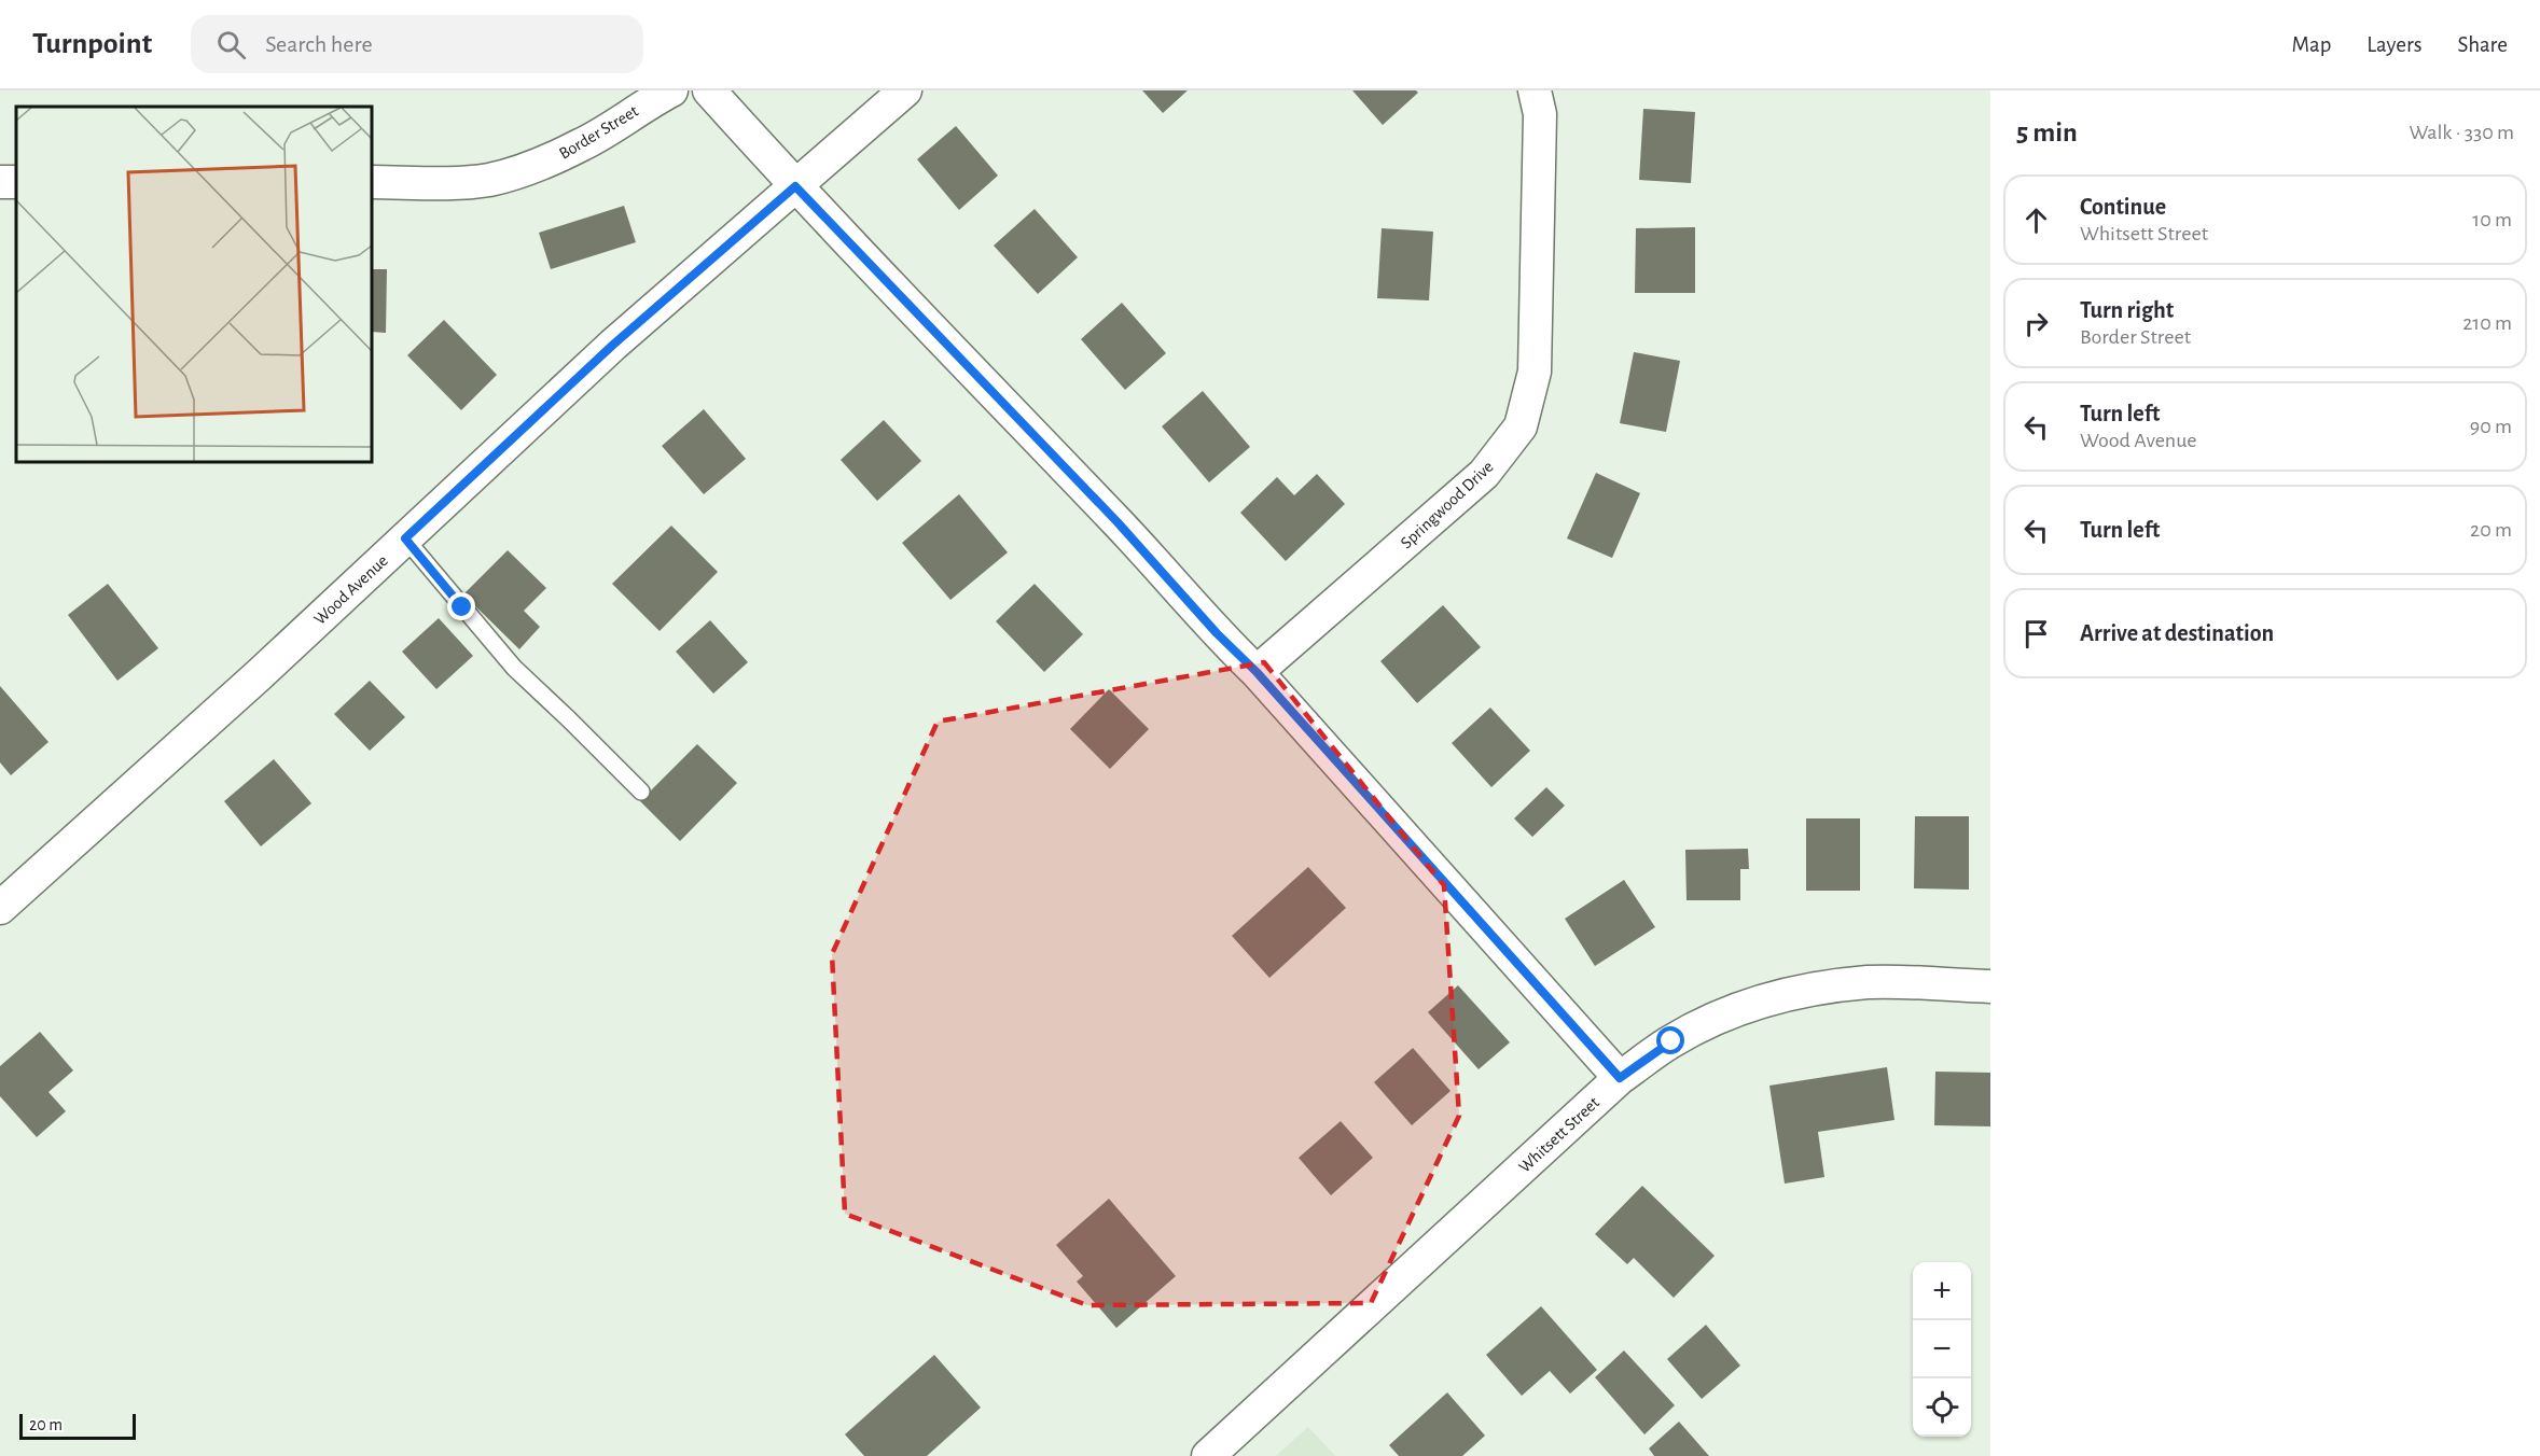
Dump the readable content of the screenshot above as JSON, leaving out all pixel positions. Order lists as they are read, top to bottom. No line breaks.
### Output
{"streets":{"street":["Border Street","Springwood Drive","Wood Avenue","Whitsett Street"]},"scale_bar":"20 m","page":{"header":"Turnpoint","search":"Search here","nav":["Map","Layers","Share"],"heading":["5 min","Walk · 330 m"],"list":[["Continue","Whitsett Street","10 m"],["Turn right","Border Street","210 m"],["Turn left","Wood Avenue","90 m"],["Turn left","20 m"],"Arrive at destination"],"map_buttons":["+","−"],"scale":"20 m"}}
